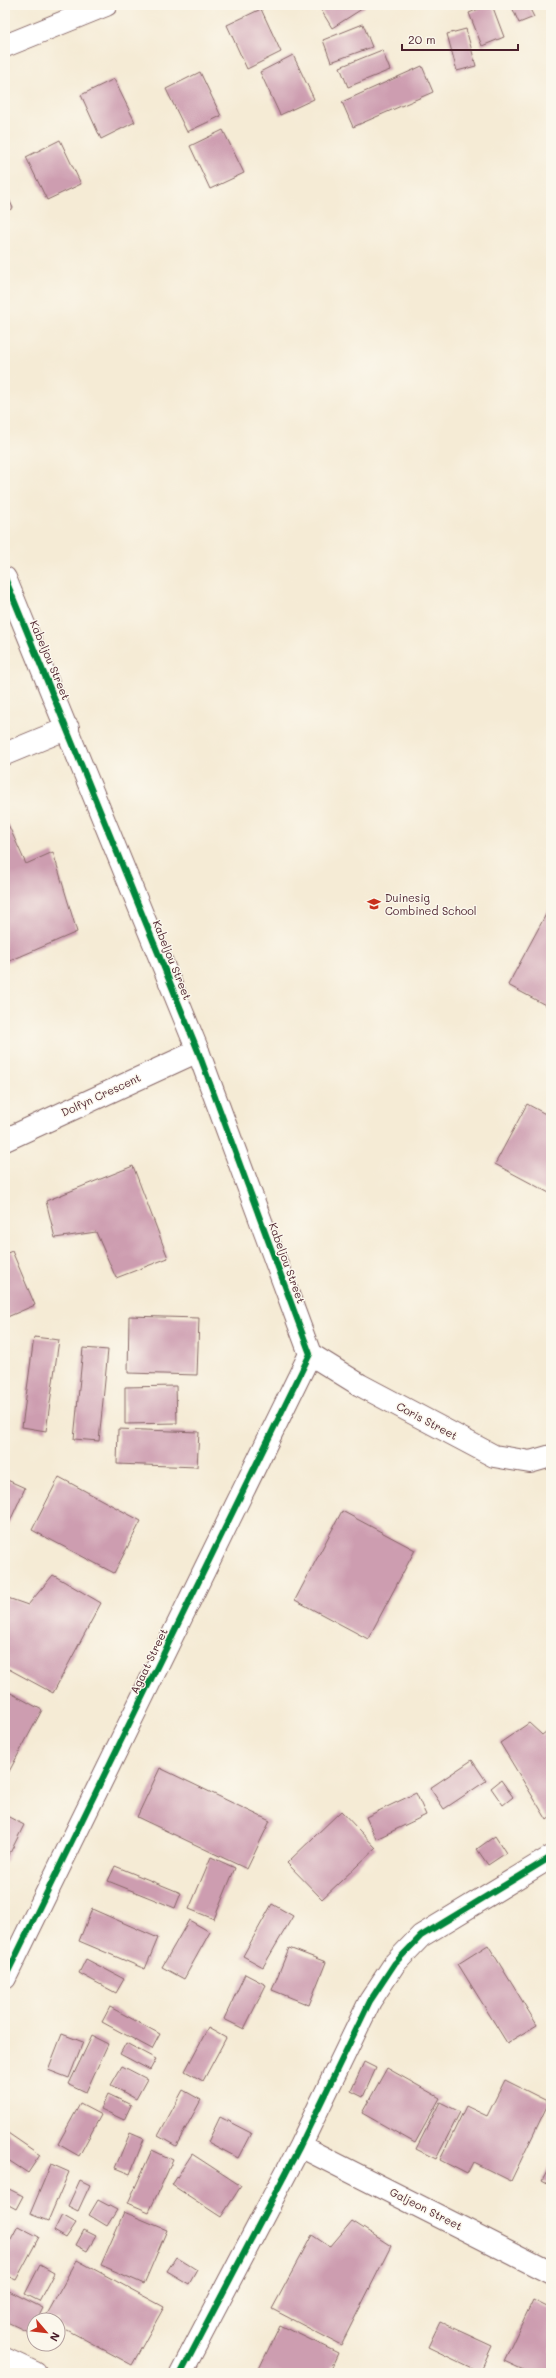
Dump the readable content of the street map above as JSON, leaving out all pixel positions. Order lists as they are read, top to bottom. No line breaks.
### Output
{"streets":{"street":["Kabeljou Street","Dolfyn Crescent","Coris Street","Agaat Street","Galjeon Street"]},"crossings":[["Kabeljou Street","Dolfyn Crescent"],["Kabeljou Street","Coris Street"],["Kabeljou Street","Agaat Street"],["Coris Street","Agaat Street"]],"places":{"school or university":["Duinesig Combined School"]},"scale_bar":"20 m","north":"bottom right"}
